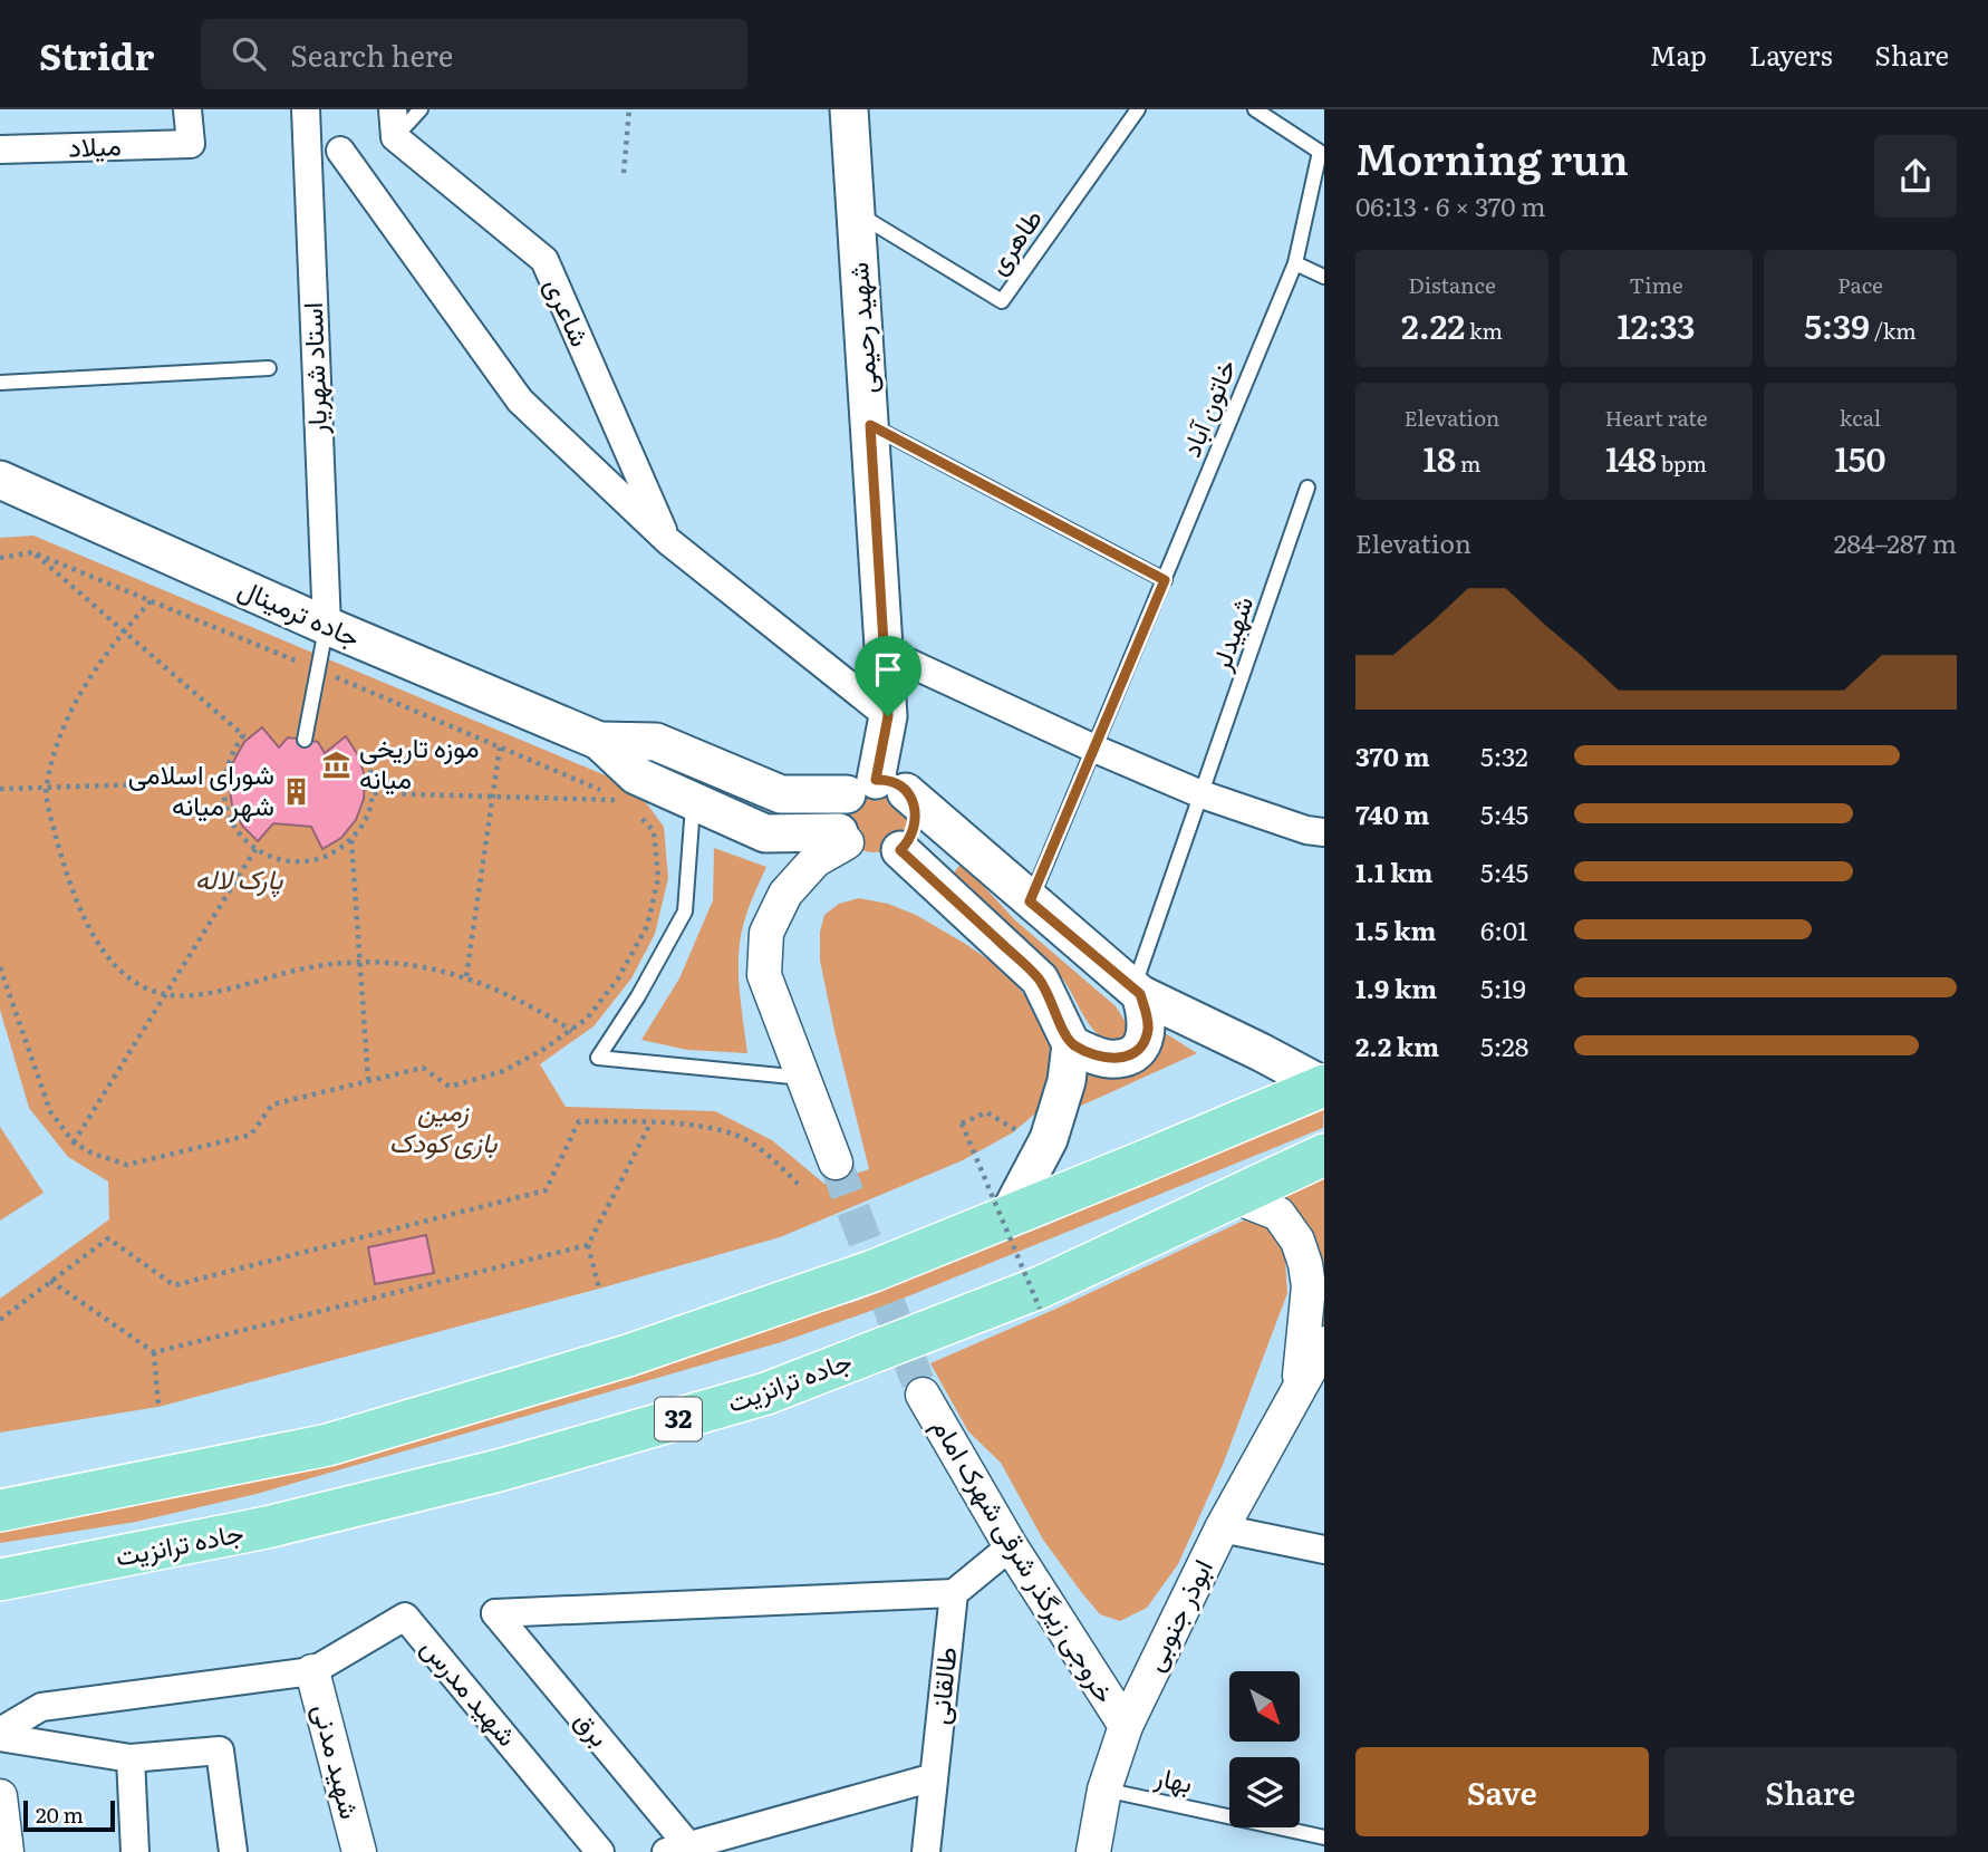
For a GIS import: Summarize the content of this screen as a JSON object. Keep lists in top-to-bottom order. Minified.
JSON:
{"streets":{"main road":["شهید رحیمی","جاده ترمینال","جاده ترانزیت","32"],"street":["ميلاد","شاعری","استاد شهریار","خروجی زیرگذر شرقی شهرک امام","ابوذر جنوبی","طالقانی","شهید مدرس","برق","شهید مدنی"],"lane":["طاهری","خاتون آباد","شهیدلر","بهار"]},"crossings":[["طاهری","شهید رحیمی"],["استاد شهریار","جاده ترمینال"],["خروجی زیرگذر شرقی شهرک امام","ابوذر جنوبی"],["ابوذر جنوبی","بهار"],["طالقانی","برق"],["شهید مدرس","شهید مدنی"]],"parks":["پارک لاله","زمین بازی کودک"],"places":{"museum":["موزه تاریخی میانه"],"building":["شورای اسلامی شهر میانه"]},"scale_bar":"20 m","north":"bottom right","page":{"header":"Stridr","search":"Search here","nav":["Map","Layers","Share"],"heading":["Morning run","06:13 · 6 × 370 m"],"stats":[["Distance","2.22 km"],["Time","12:33"],["Pace","5:39 /km"],["Elevation","18 m"],["Heart rate","148 bpm"],["kcal","150"]],"chart":["Elevation","284–287 m"],"list":[{"name":"370 m","note":"5:32"},{"name":"740 m","note":"5:45"},{"name":"1.1 km","note":"5:45"},{"name":"1.5 km","note":"6:01"},{"name":"1.9 km","note":"5:19"},{"name":"2.2 km","note":"5:28"}],"buttons":["Save","Share"],"scale":"20 m"}}
